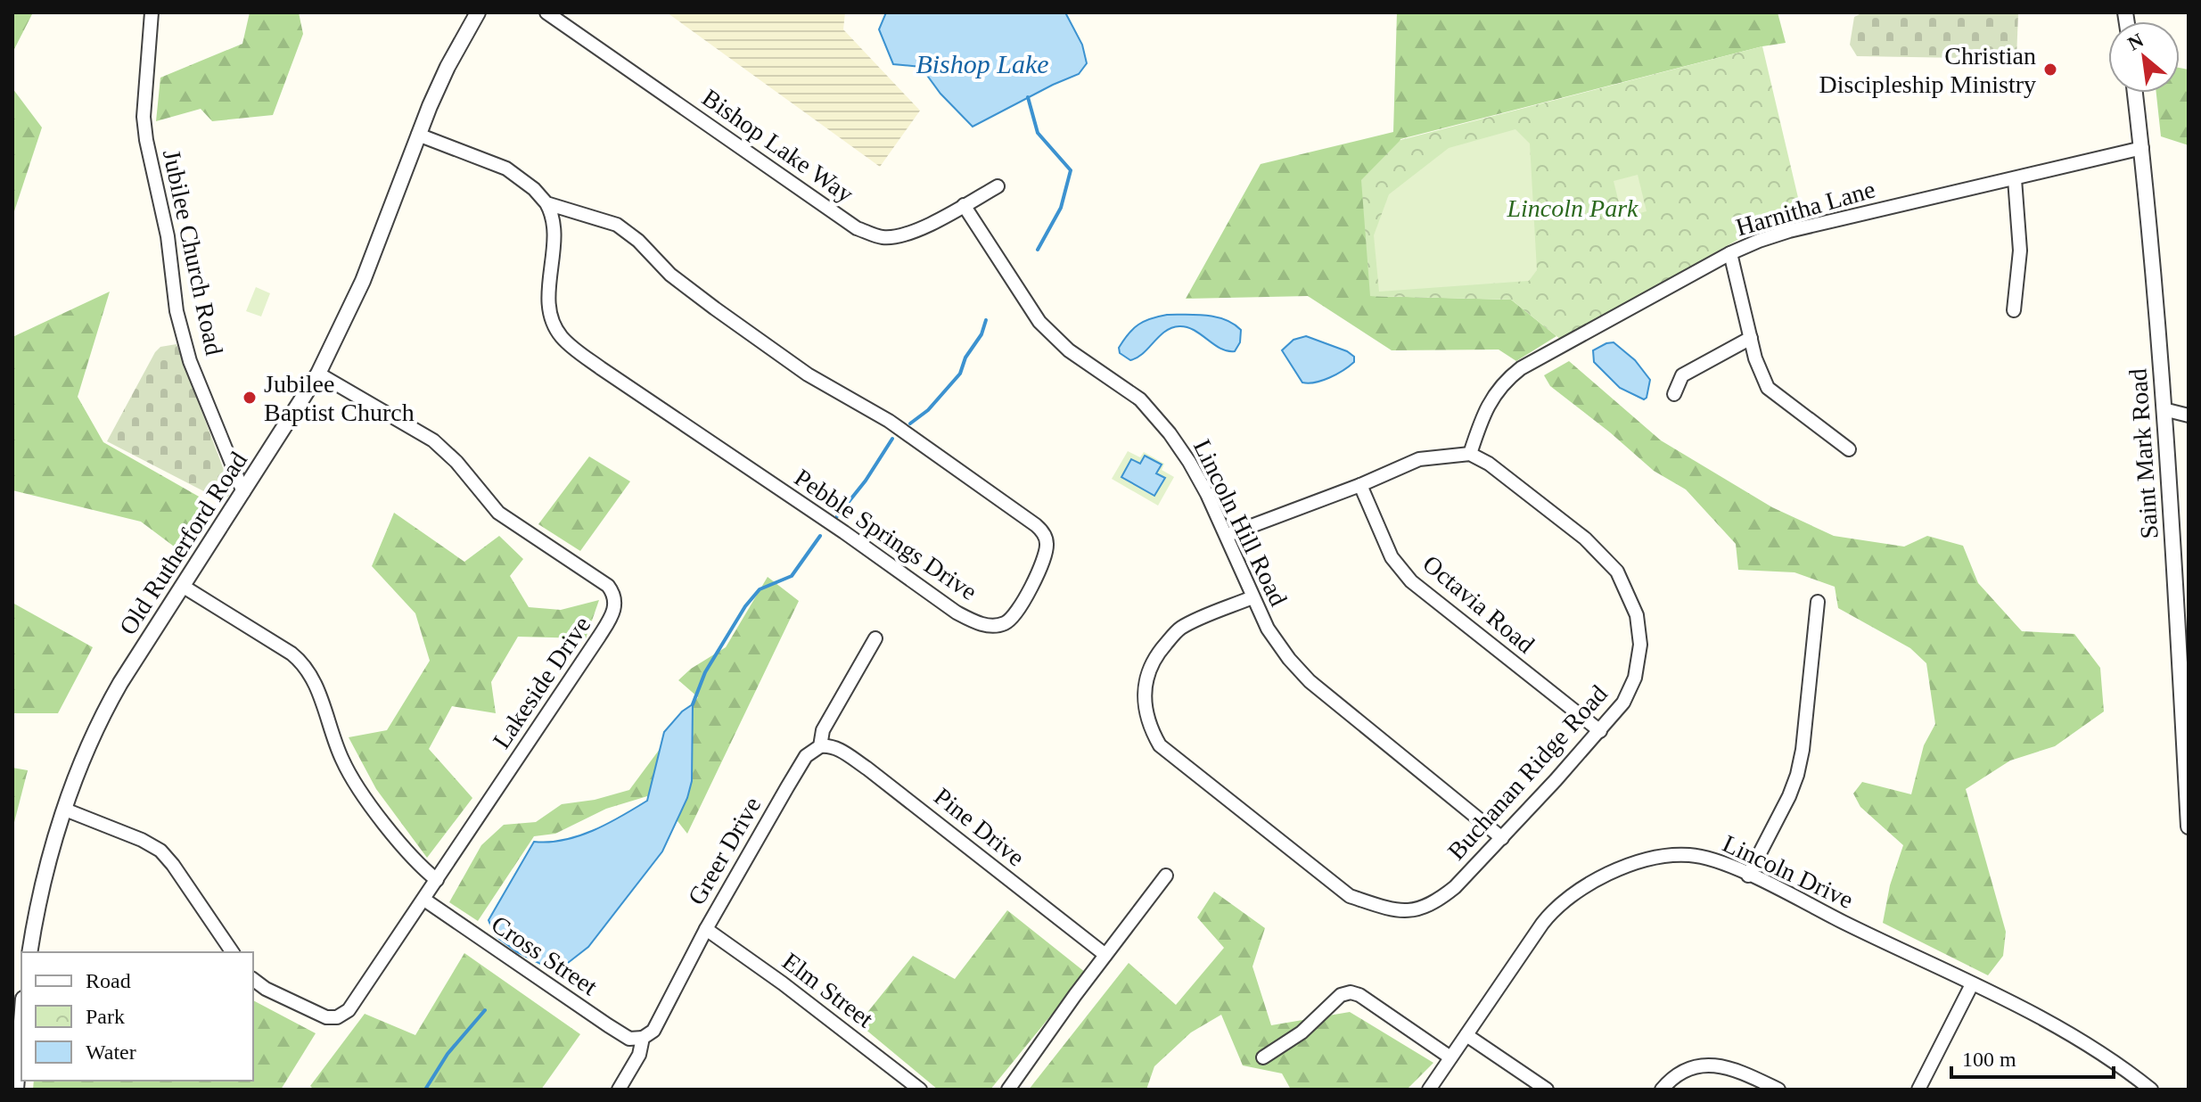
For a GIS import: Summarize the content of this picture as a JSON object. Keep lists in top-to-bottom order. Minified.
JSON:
{"streets":{"street":["Bishop Lake Way","Harnitha Lane","Jubilee Church Road","Saint Mark Road","Lincoln Hill Road","Pebble Springs Drive","Old Rutherford Road","Octavia Road","Lakeside Drive","Buchanan Ridge Road","Pine Drive","Greer Drive","Lincoln Drive","Cross Street","Elm Street"]},"crossings":[["Bishop Lake Way","Lincoln Hill Road"],["Harnitha Lane","Saint Mark Road"],["Harnitha Lane","Buchanan Ridge Road"],["Jubilee Church Road","Old Rutherford Road"],["Lincoln Hill Road","Buchanan Ridge Road"],["Pebble Springs Drive","Old Rutherford Road"],["Old Rutherford Road","Lakeside Drive"],["Octavia Road","Buchanan Ridge Road"],["Lakeside Drive","Cross Street"],["Pine Drive","Greer Drive"],["Greer Drive","Cross Street"],["Greer Drive","Elm Street"]],"water":["Bishop Lake"],"parks":["Lincoln Park"],"places":["Christian Discipleship Ministry","Jubilee Baptist Church"],"legend":["Road","Park","Water"],"scale_bar":"100 m","north":"top left"}
